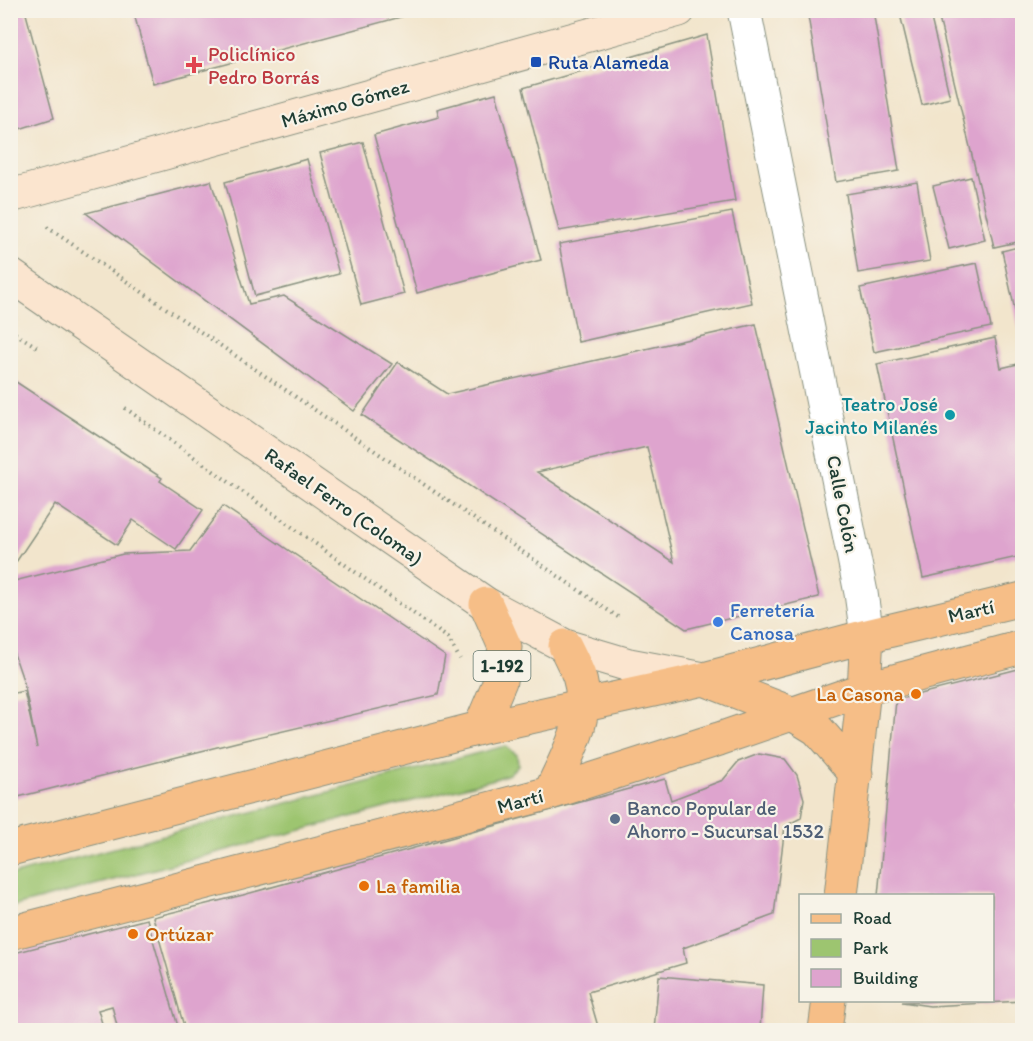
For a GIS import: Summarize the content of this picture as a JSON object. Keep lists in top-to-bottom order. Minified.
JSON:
{"streets":{"main road":["Máximo Gómez","Calle Colón","Rafael Ferro (Coloma)","Martí","1-192"]},"crossings":[["Calle Colón","Martí"],["Calle Colón","1-192"],["Rafael Ferro (Coloma)","Martí"],["Rafael Ferro (Coloma)","1-192"],["Martí","1-192"]],"places":{"transit":["Ruta Alameda"],"health":["Policlínico Pedro Borrás"],"other":["Teatro José Jacinto Milanés","Ferretería Canosa","La Casona","Banco Popular de Ahorro - Sucursal 1532","La familia","Ortúzar"]},"legend":["Road","Park","Building"]}
